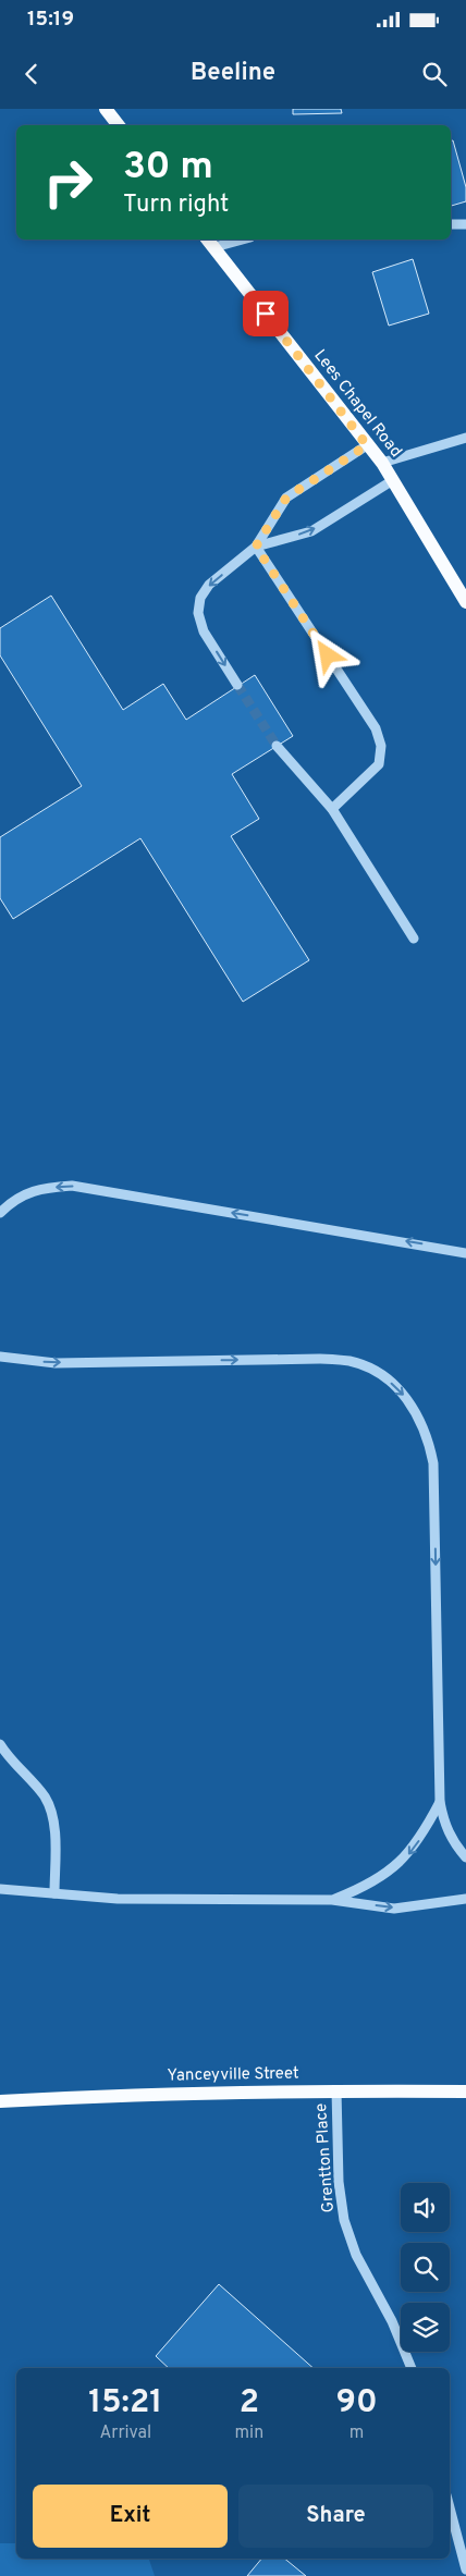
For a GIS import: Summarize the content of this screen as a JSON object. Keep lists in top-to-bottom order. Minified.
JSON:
{"streets":{"main road":["Lees Chapel Road","Yanceyville Street"],"street":["Grentton Place"]},"crossings":[["Yanceyville Street","Grentton Place"]],"page":{"status":"15:19","header":"Beeline","turn":["30 m","Turn right"],"eta":["15:21","Arrival","2","min","90","m"],"buttons":["Exit","Share"]}}
